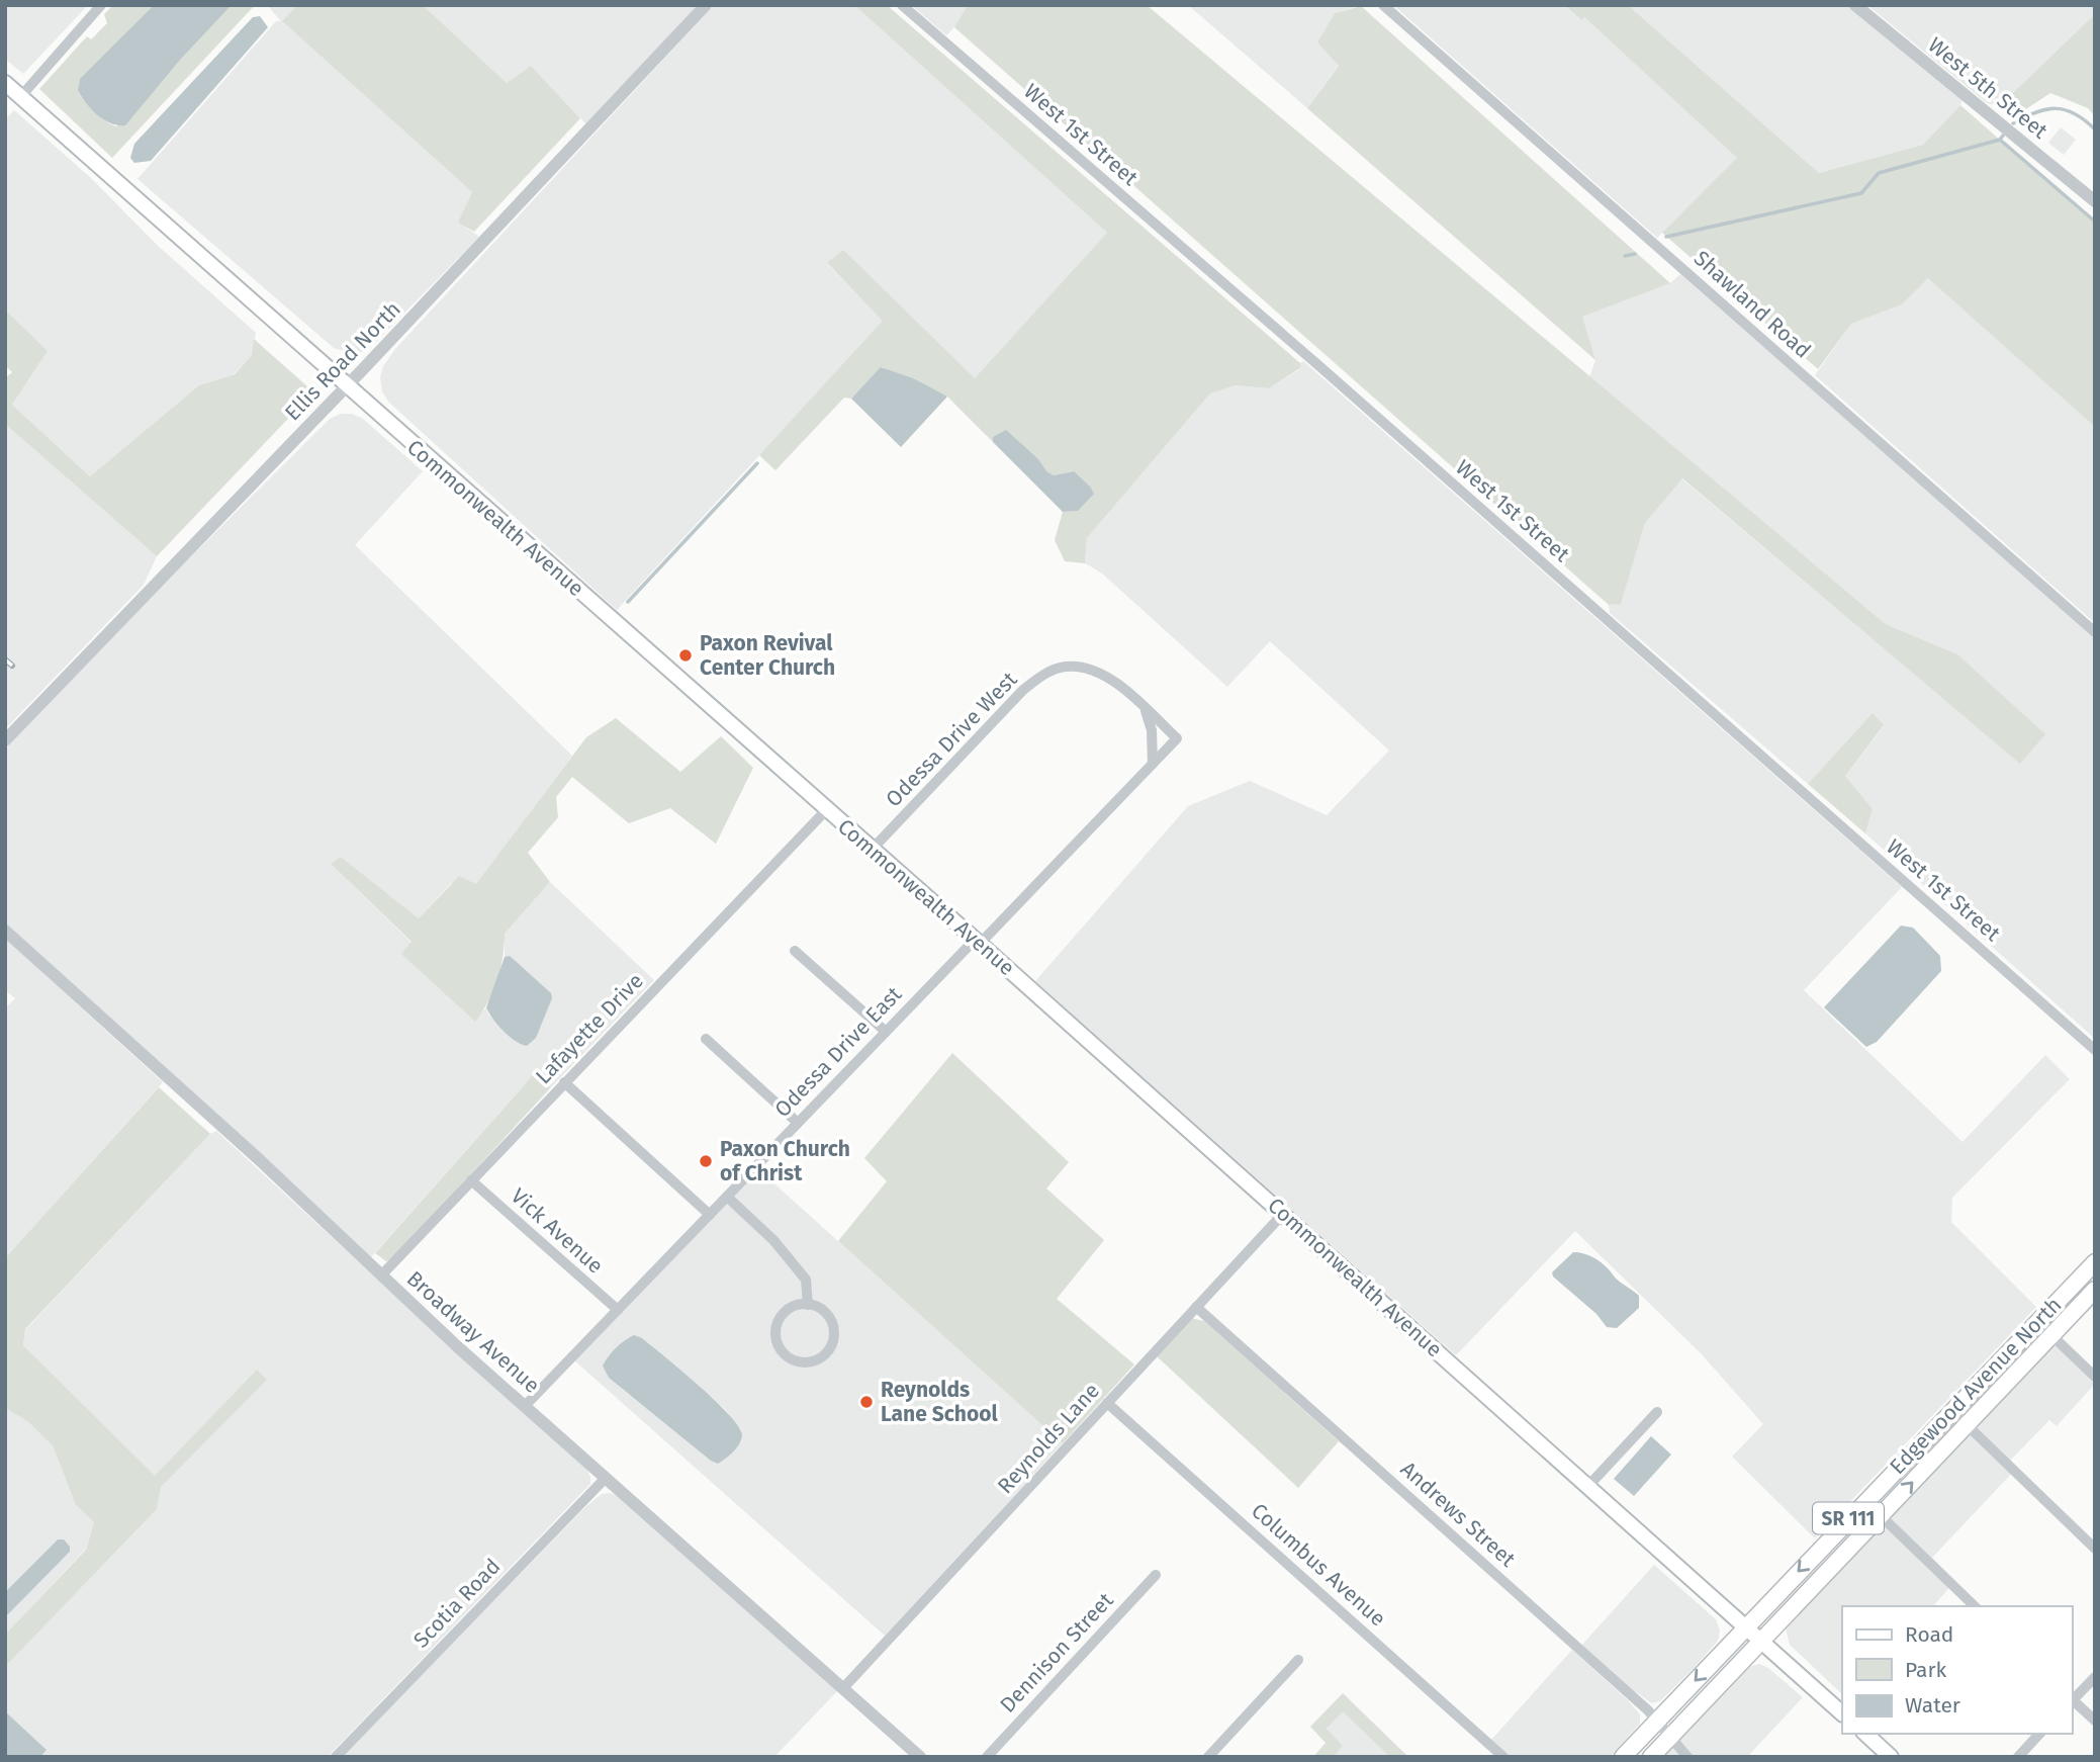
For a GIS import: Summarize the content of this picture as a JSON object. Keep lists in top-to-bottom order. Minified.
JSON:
{"streets":{"main road":["Commonwealth Avenue","Edgewood Avenue North","SR 111"],"street":["West 5th Street","West 1st Street","Shawland Road","Ellis Road North","Odessa Drive West","Lafayette Drive","Odessa Drive East","Vick Avenue","Broadway Avenue","Reynolds Lane","Andrews Street","Columbus Avenue","Scotia Road","Dennison Street"]},"crossings":[["Ellis Road North","Commonwealth Avenue"],["Commonwealth Avenue","Odessa Drive West"],["Commonwealth Avenue","Lafayette Drive"],["Commonwealth Avenue","Odessa Drive East"],["Commonwealth Avenue","Edgewood Avenue North"],["Commonwealth Avenue","Reynolds Lane"],["Odessa Drive West","Odessa Drive East"],["Lafayette Drive","Vick Avenue"],["Lafayette Drive","Broadway Avenue"],["Odessa Drive East","Vick Avenue"],["Odessa Drive East","Broadway Avenue"],["Broadway Avenue","Reynolds Lane"],["Broadway Avenue","Scotia Road"],["Edgewood Avenue North","Andrews Street"],["Reynolds Lane","Andrews Street"],["Reynolds Lane","Columbus Avenue"]],"places":["Paxon Revival Center Church","Paxon Church of Christ","Reynolds Lane School"],"legend":["Road","Park","Water"]}
